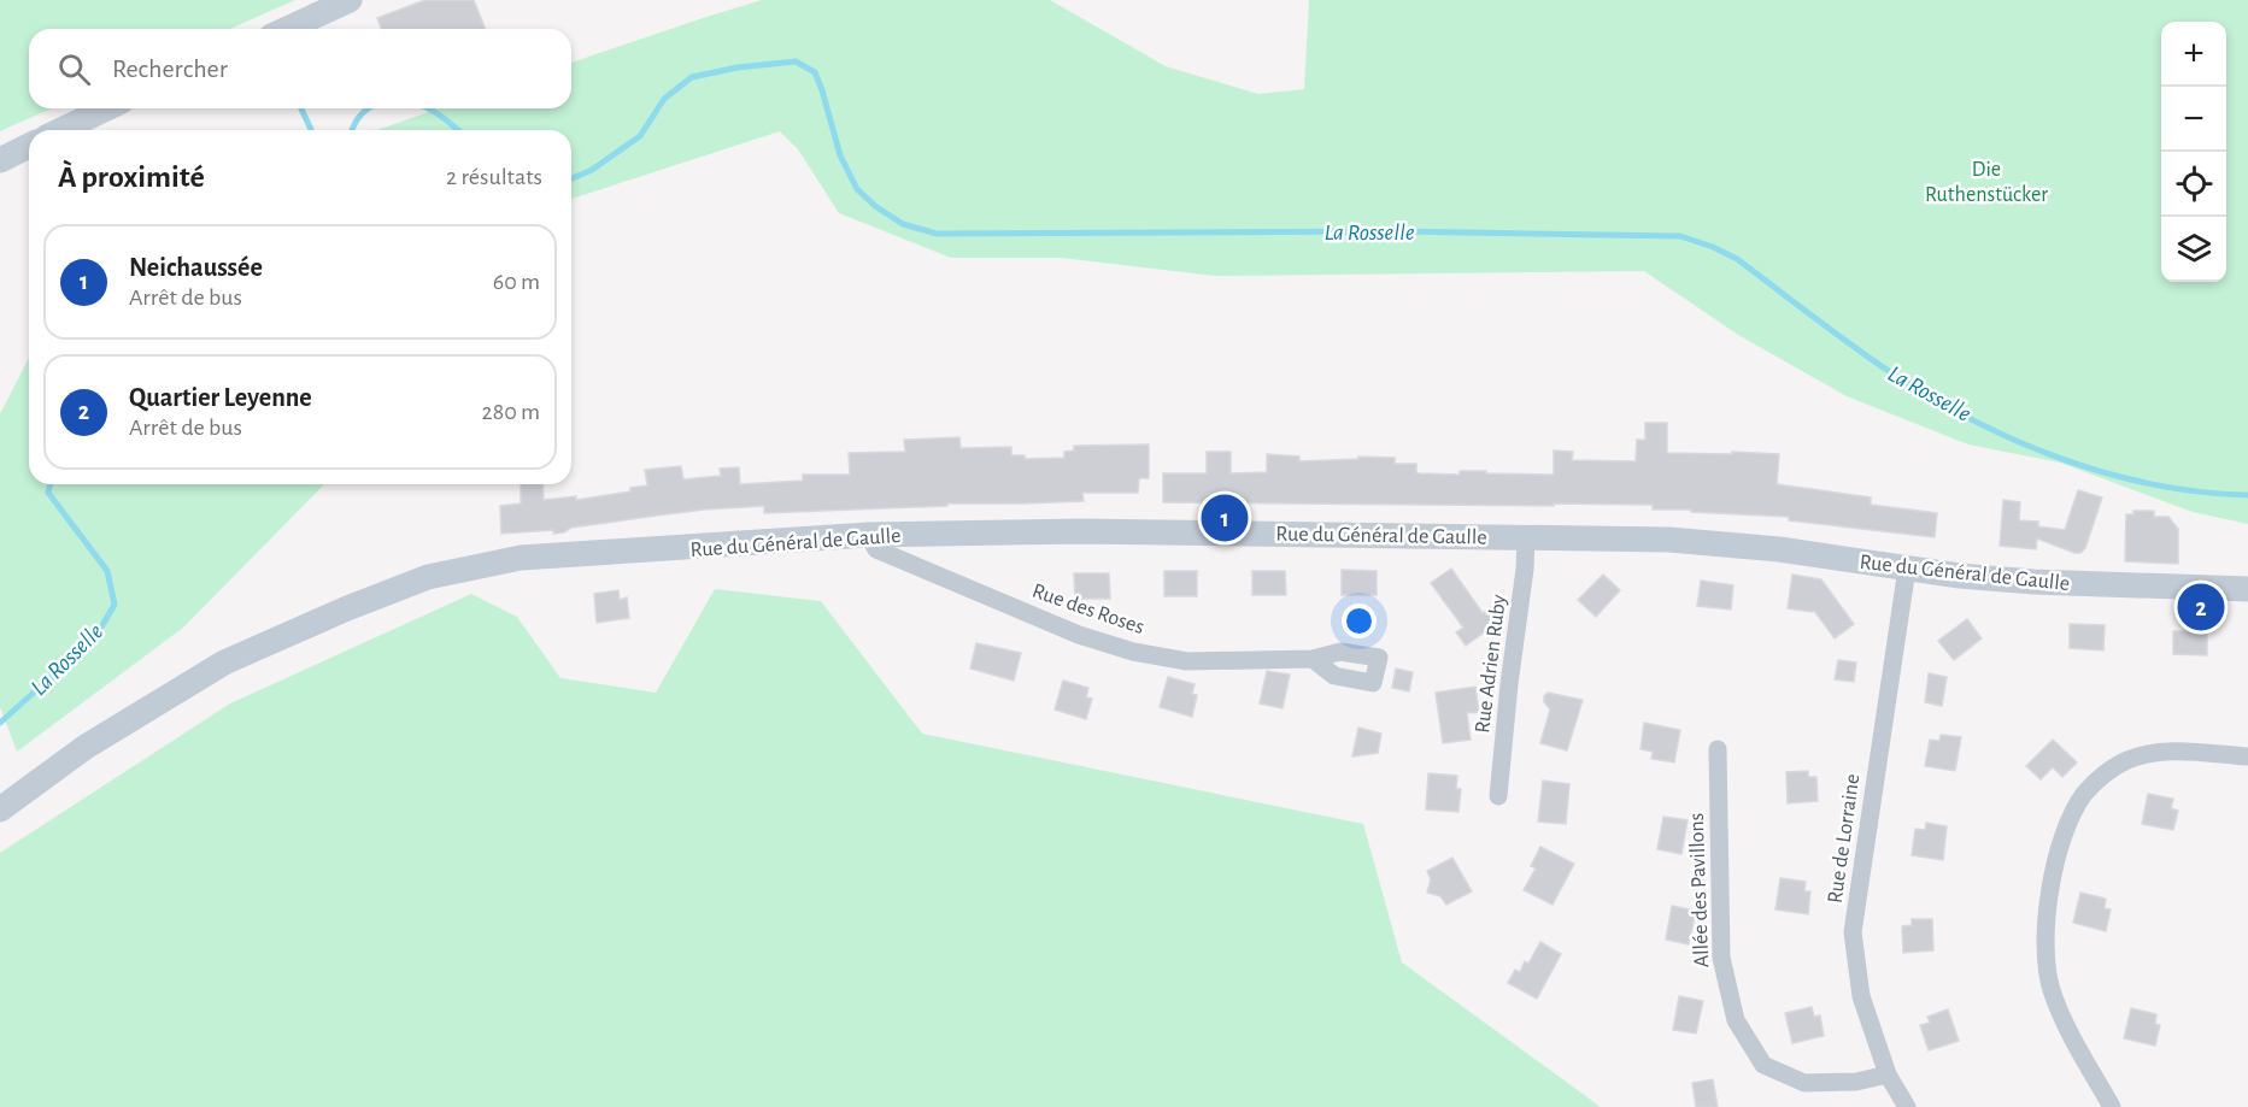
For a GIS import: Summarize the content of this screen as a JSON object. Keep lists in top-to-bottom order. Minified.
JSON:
{"streets":{"main road":["Rue du Général de Gaulle"],"street":["Rue des Roses","Rue Adrien Ruby","Rue de Lorraine","Allée des Pavillons"]},"crossings":[["Rue du Général de Gaulle","Rue des Roses"],["Rue du Général de Gaulle","Rue Adrien Ruby"],["Rue du Général de Gaulle","Rue de Lorraine"],["Rue de Lorraine","Allée des Pavillons"]],"water":["La Rosselle"],"parks":["Die Ruthenstücker"],"page":{"map_buttons":["+","−"],"search":"Rechercher","heading":["À proximité","2 résultats"],"list":[{"mark":"1","name":"Neichaussée","note":"Arrêt de bus","value":"60 m"},{"mark":"2","name":"Quartier Leyenne","note":"Arrêt de bus","value":"280 m"}],"pins":["1","2"]}}
